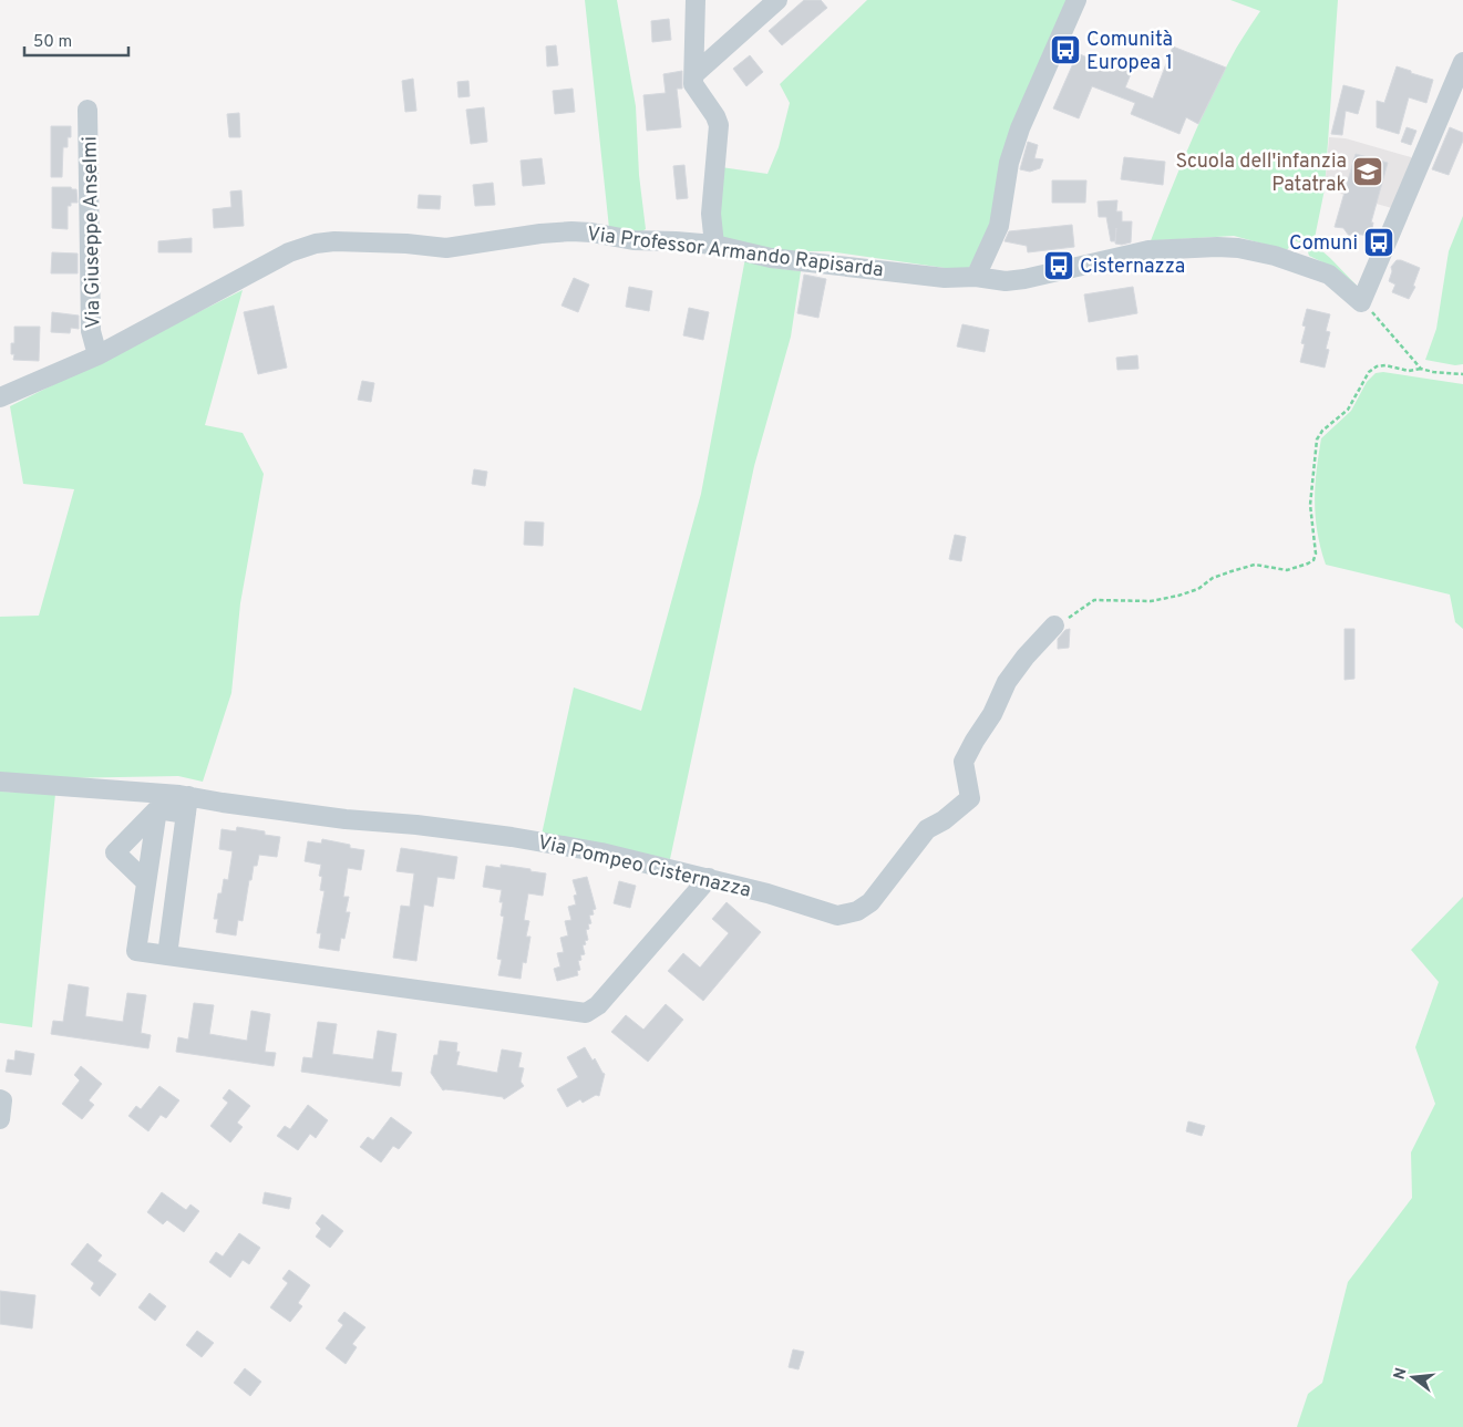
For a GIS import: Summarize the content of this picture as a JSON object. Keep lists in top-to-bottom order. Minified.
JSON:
{"streets":{"street":["Via Giuseppe Anselmi","Via Professor Armando Rapisarda","Via Pompeo Cisternazza"]},"crossings":[["Via Giuseppe Anselmi","Via Professor Armando Rapisarda"]],"places":{"bus stop":["Comunità Europea 1","Comuni","Cisternazza"],"school or university":["Scuola dell'infanzia Patatrak"]},"scale_bar":"50 m","north":"left"}
